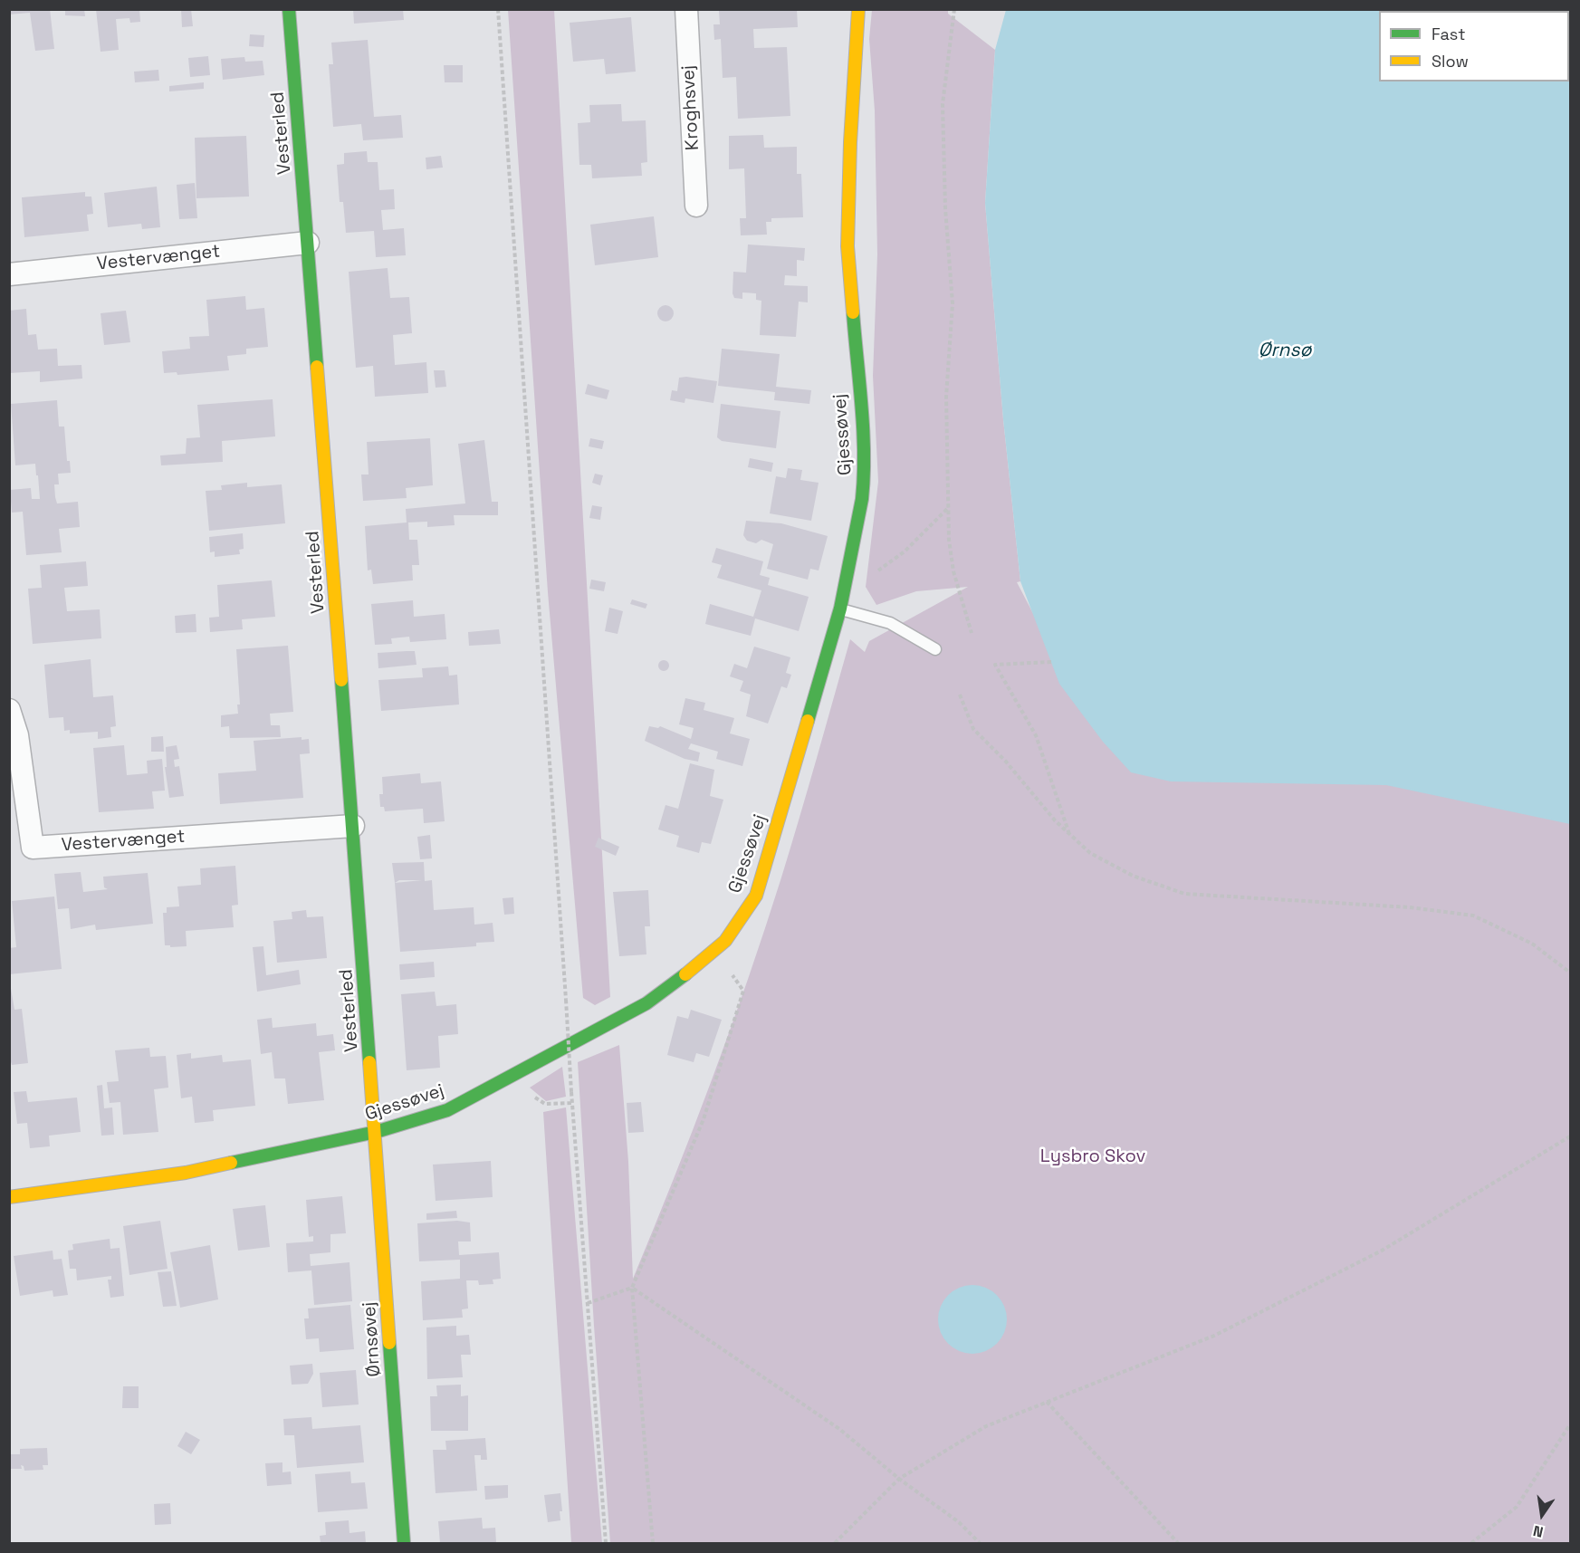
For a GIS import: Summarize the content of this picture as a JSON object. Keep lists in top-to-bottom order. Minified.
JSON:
{"streets":{"street":["Kroghsvej","Vesterled","Vestervænget","Gjessøvej","Ørnsøvej"]},"crossings":[["Vesterled","Vestervænget"],["Vesterled","Gjessøvej"],["Vesterled","Ørnsøvej"],["Gjessøvej","Ørnsøvej"]],"water":["Ørnsø"],"parks":["Lysbro Skov"],"legend":["Fast","Slow"],"north":"bottom"}
